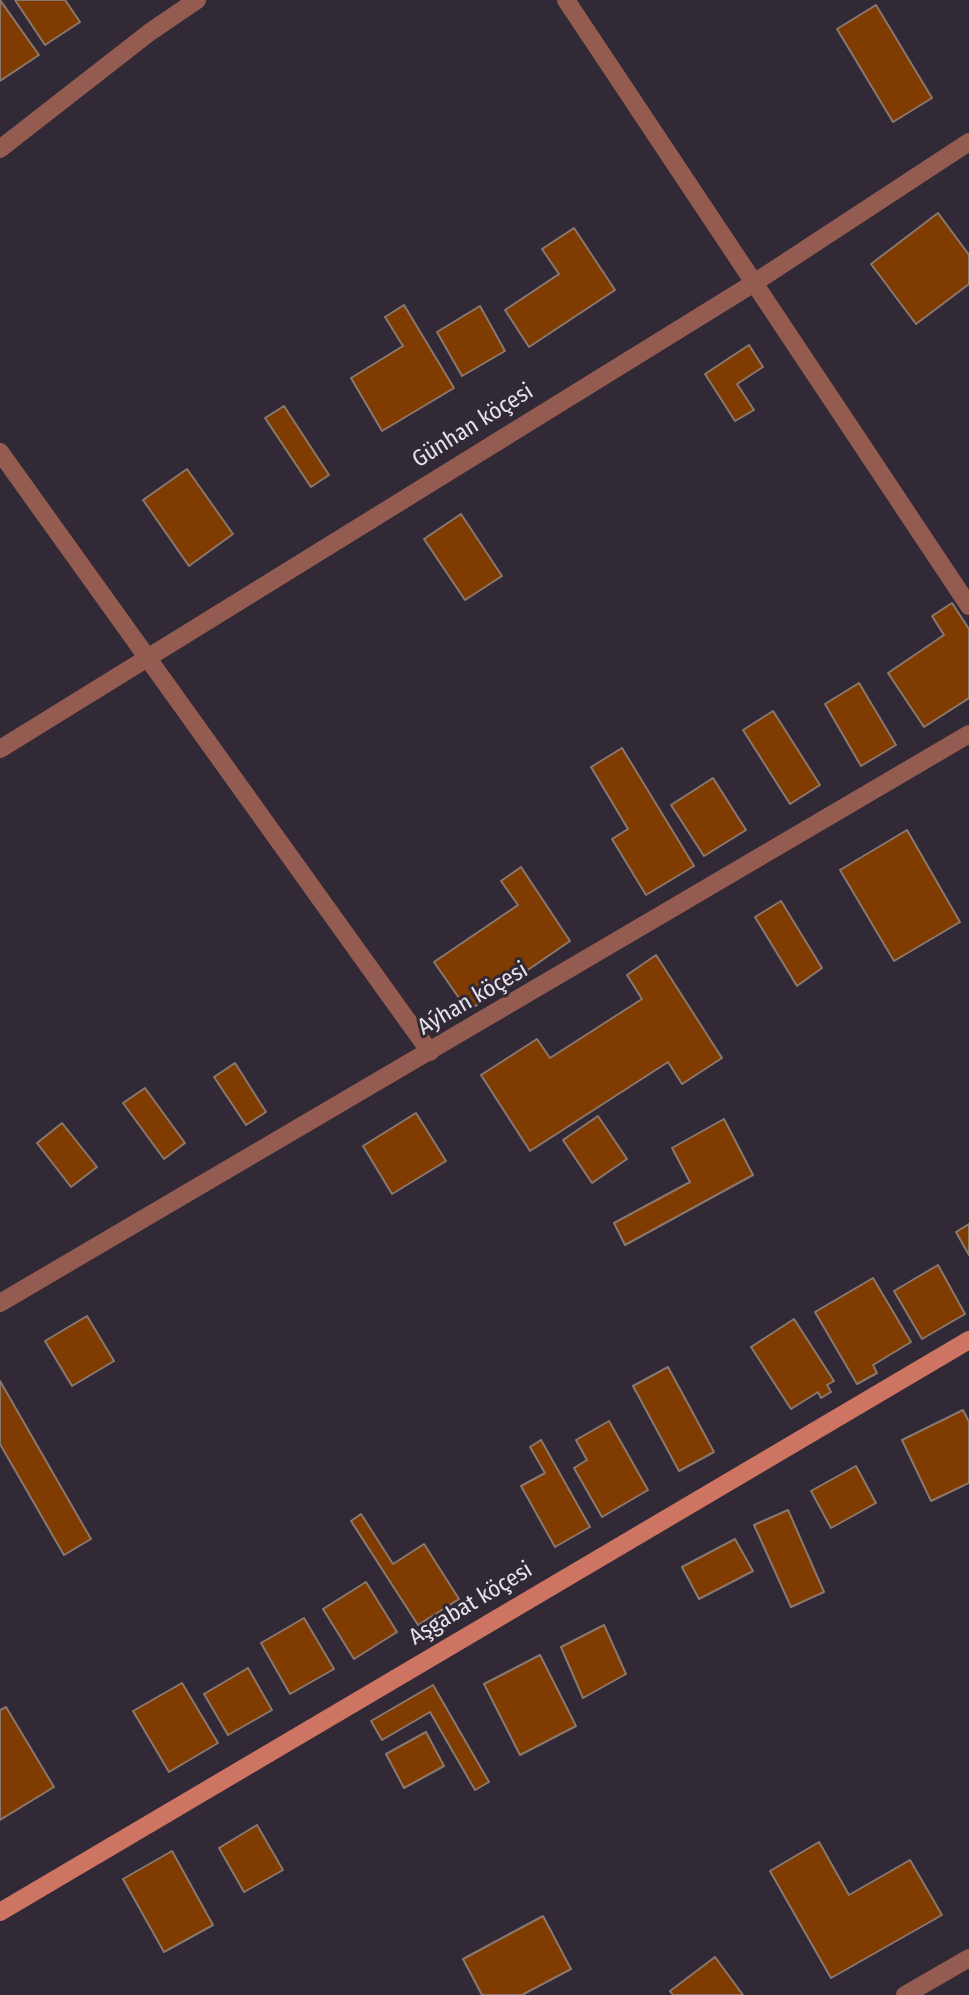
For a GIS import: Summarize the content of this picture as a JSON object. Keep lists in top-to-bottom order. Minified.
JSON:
{"streets":{"street":["Günhan köçesi","Aýhan köçesi","Aşgabat köçesi"]}}
